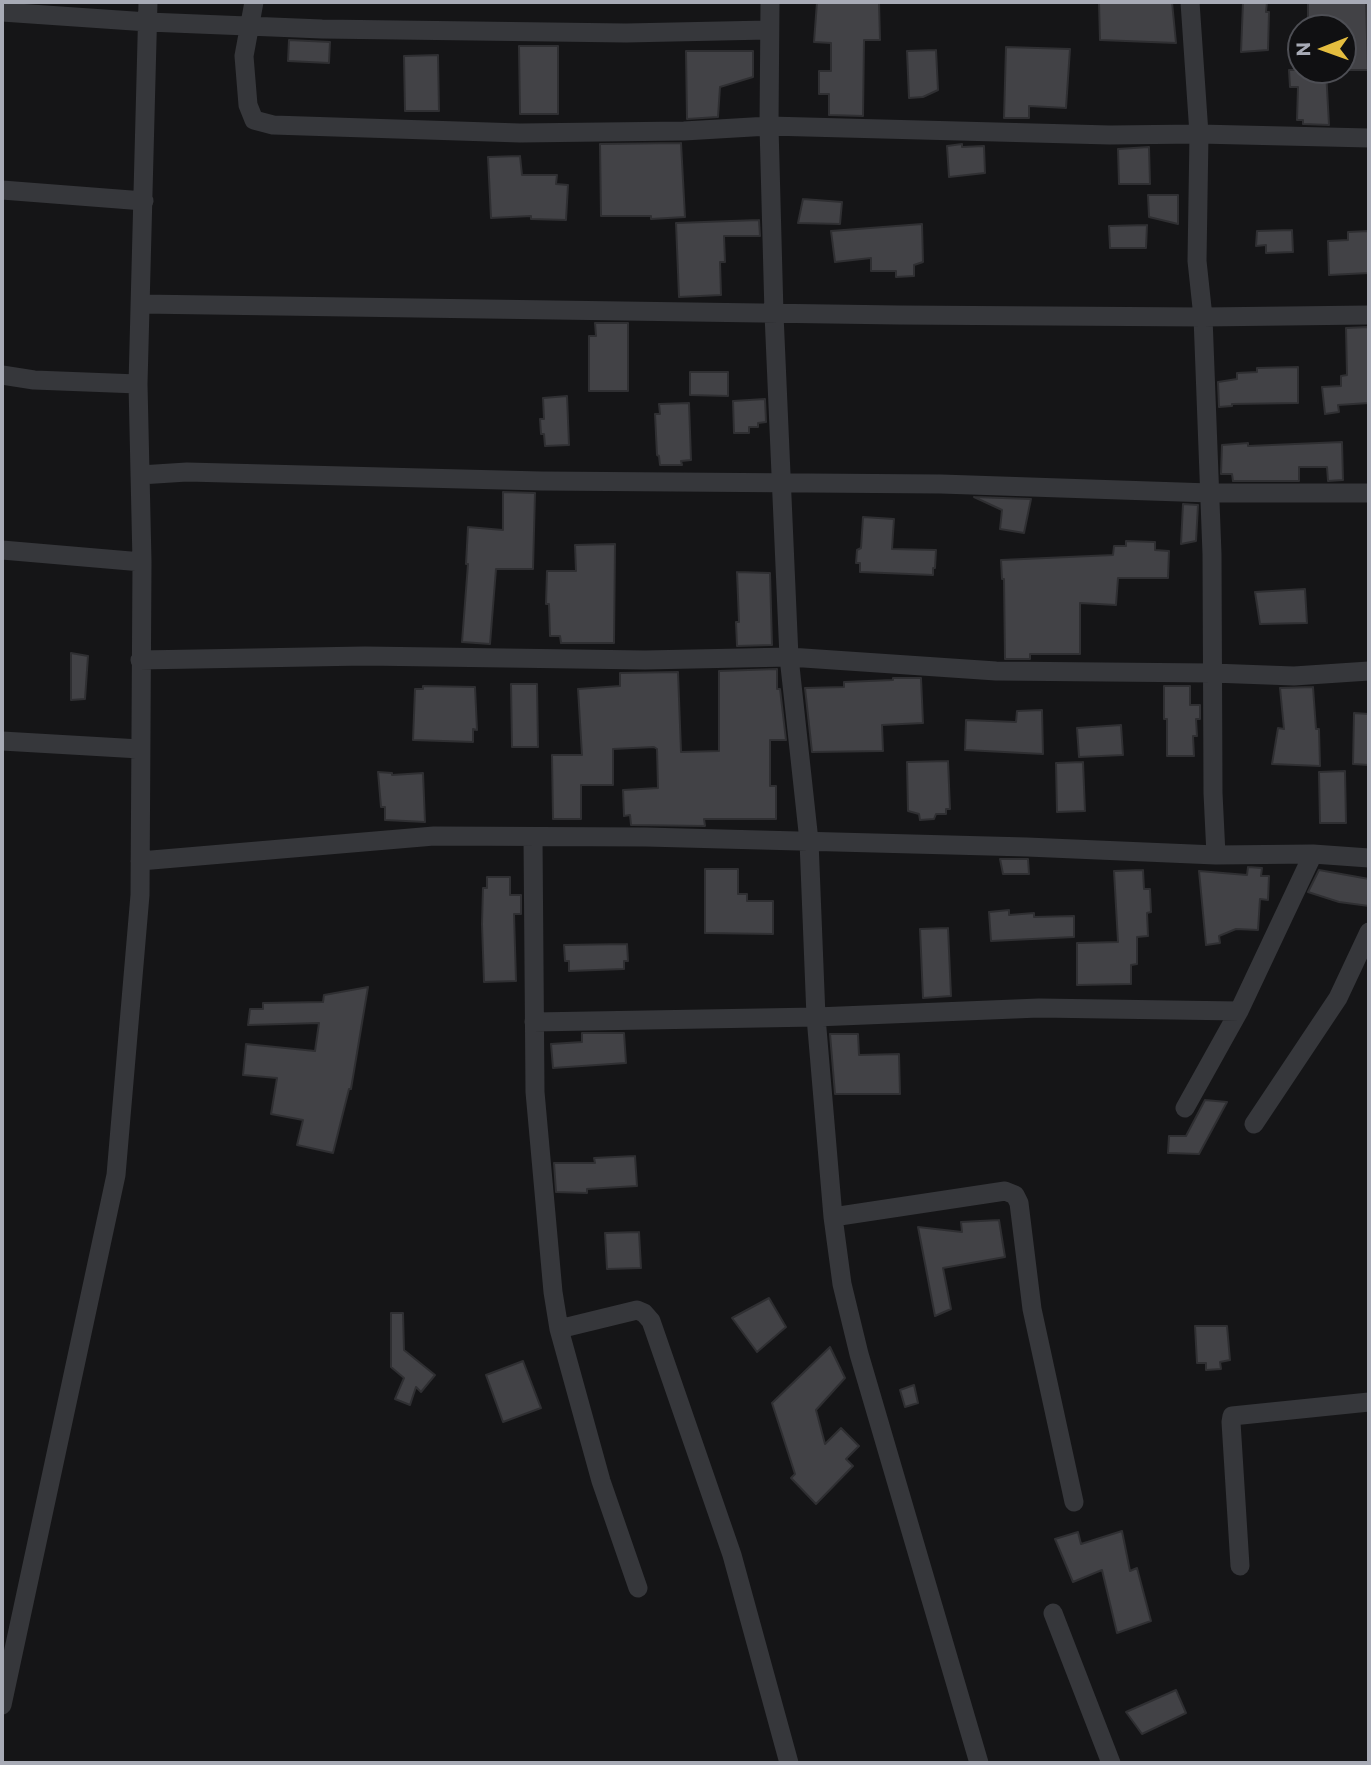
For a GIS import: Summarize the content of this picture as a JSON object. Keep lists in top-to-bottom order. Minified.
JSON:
{"north":"left"}
